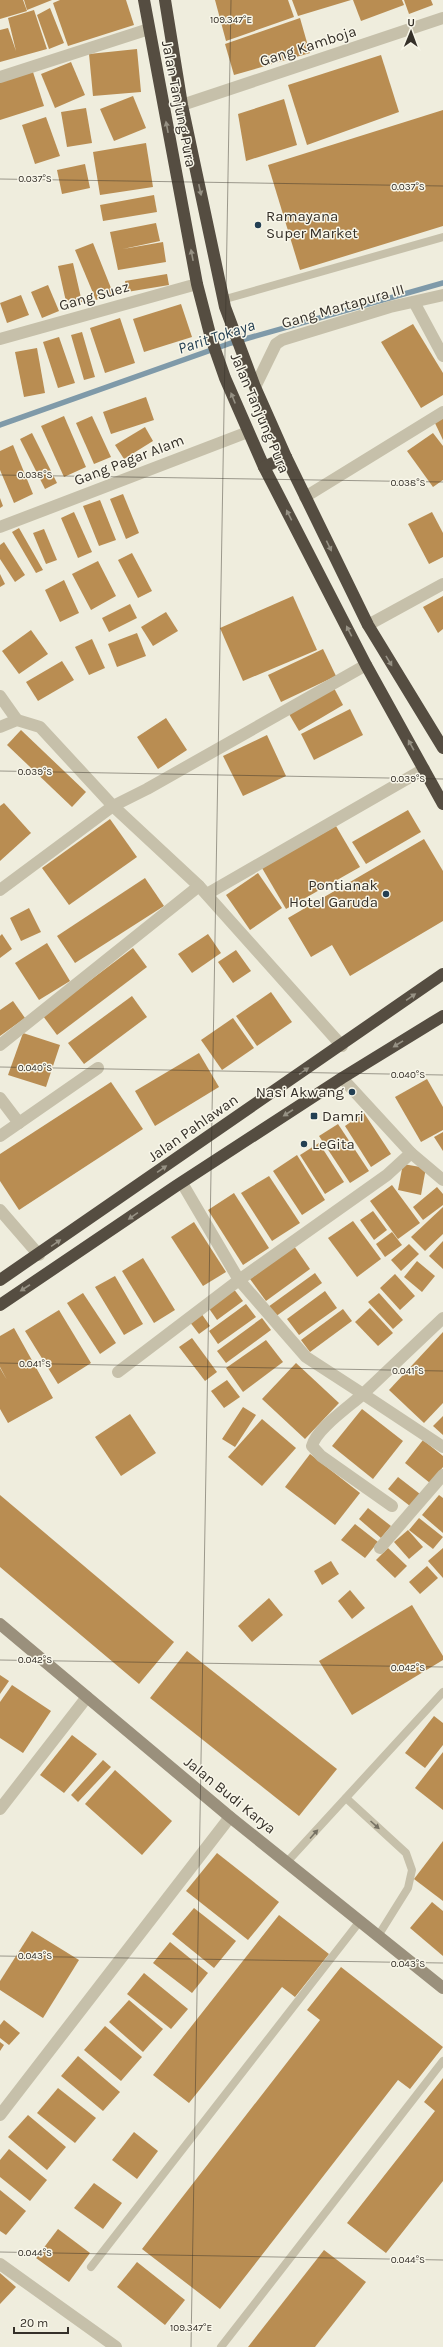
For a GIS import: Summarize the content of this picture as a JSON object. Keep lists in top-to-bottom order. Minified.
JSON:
{"streets":{"highway":["Jalan Tanjung Pura","Jalan Pahlawan"],"street":["Gang Kamboja","Gang Suez","Gang Martapura III","Gang Pagar Alam","Jalan Budi Karya"]},"crossings":[["Gang Kamboja","Jalan Tanjung Pura"],["Jalan Tanjung Pura","Gang Suez"],["Jalan Tanjung Pura","Gang Martapura III"],["Jalan Tanjung Pura","Gang Pagar Alam"]],"water":["Parit Tokaya"],"places":{"other":["Ramayana Super Market","Pontianak Hotel Garuda","Nasi Akwang","LeGita"],"transit":["Damri"]},"scale_bar":"20 m","north":"top","coordinates":["109.347°E","0.037°S","0.038°S","0.039°S","0.040°S","0.041°S","0.042°S","0.043°S","0.044°S"]}
